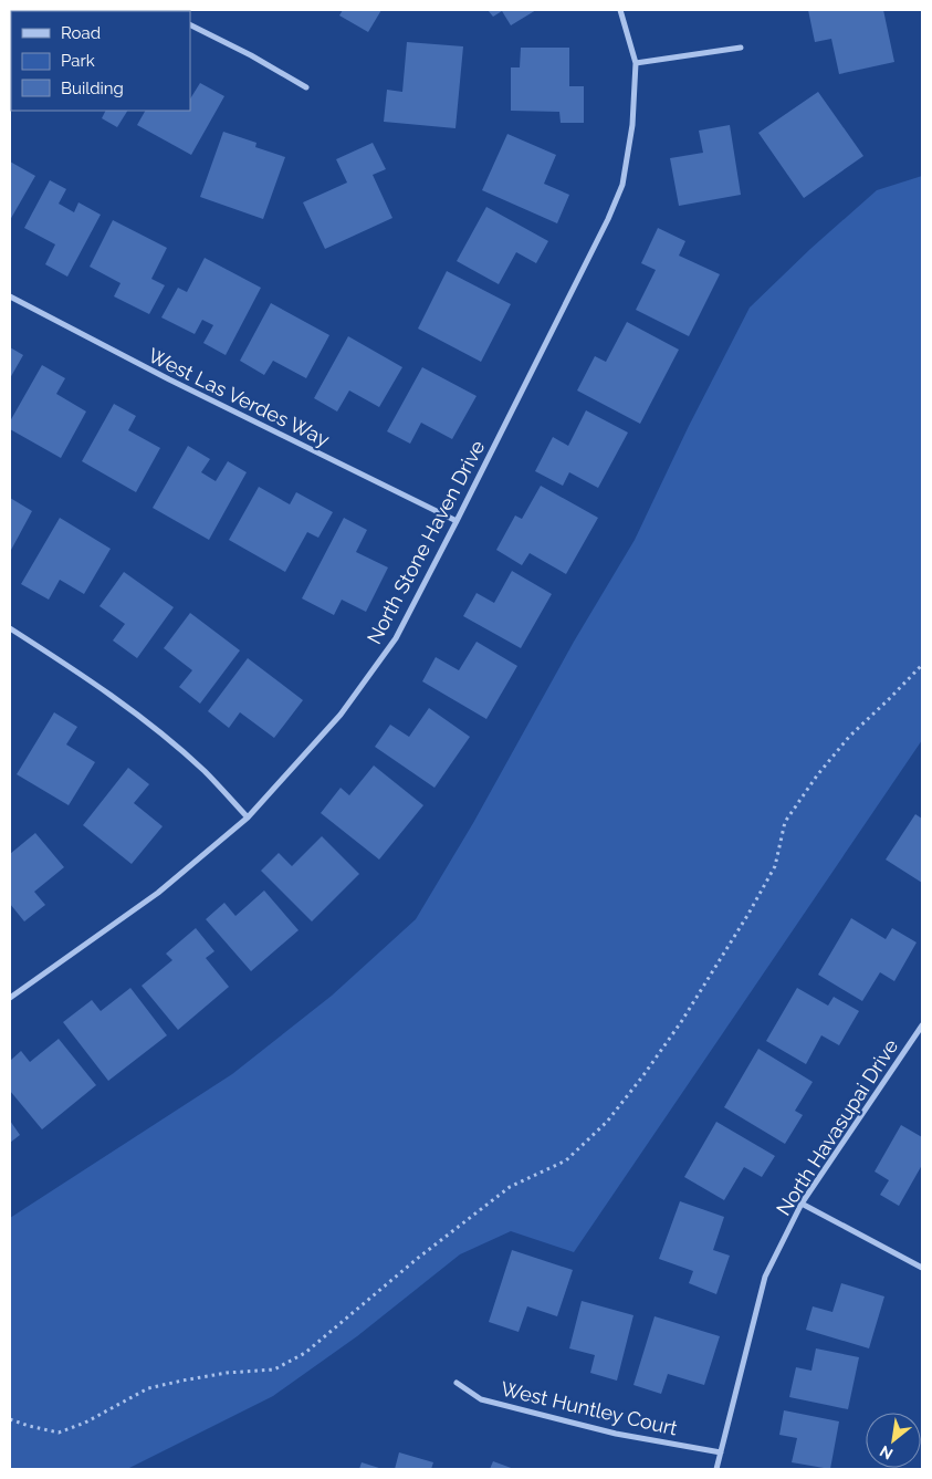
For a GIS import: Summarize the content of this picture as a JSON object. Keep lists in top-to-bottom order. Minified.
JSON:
{"streets":{"street":["West Las Verdes Way","North Stone Haven Drive","North Havasupai Drive","West Huntley Court"]},"crossings":[["West Las Verdes Way","North Stone Haven Drive"],["North Havasupai Drive","West Huntley Court"]],"legend":["Road","Park","Building"],"north":"bottom left"}
